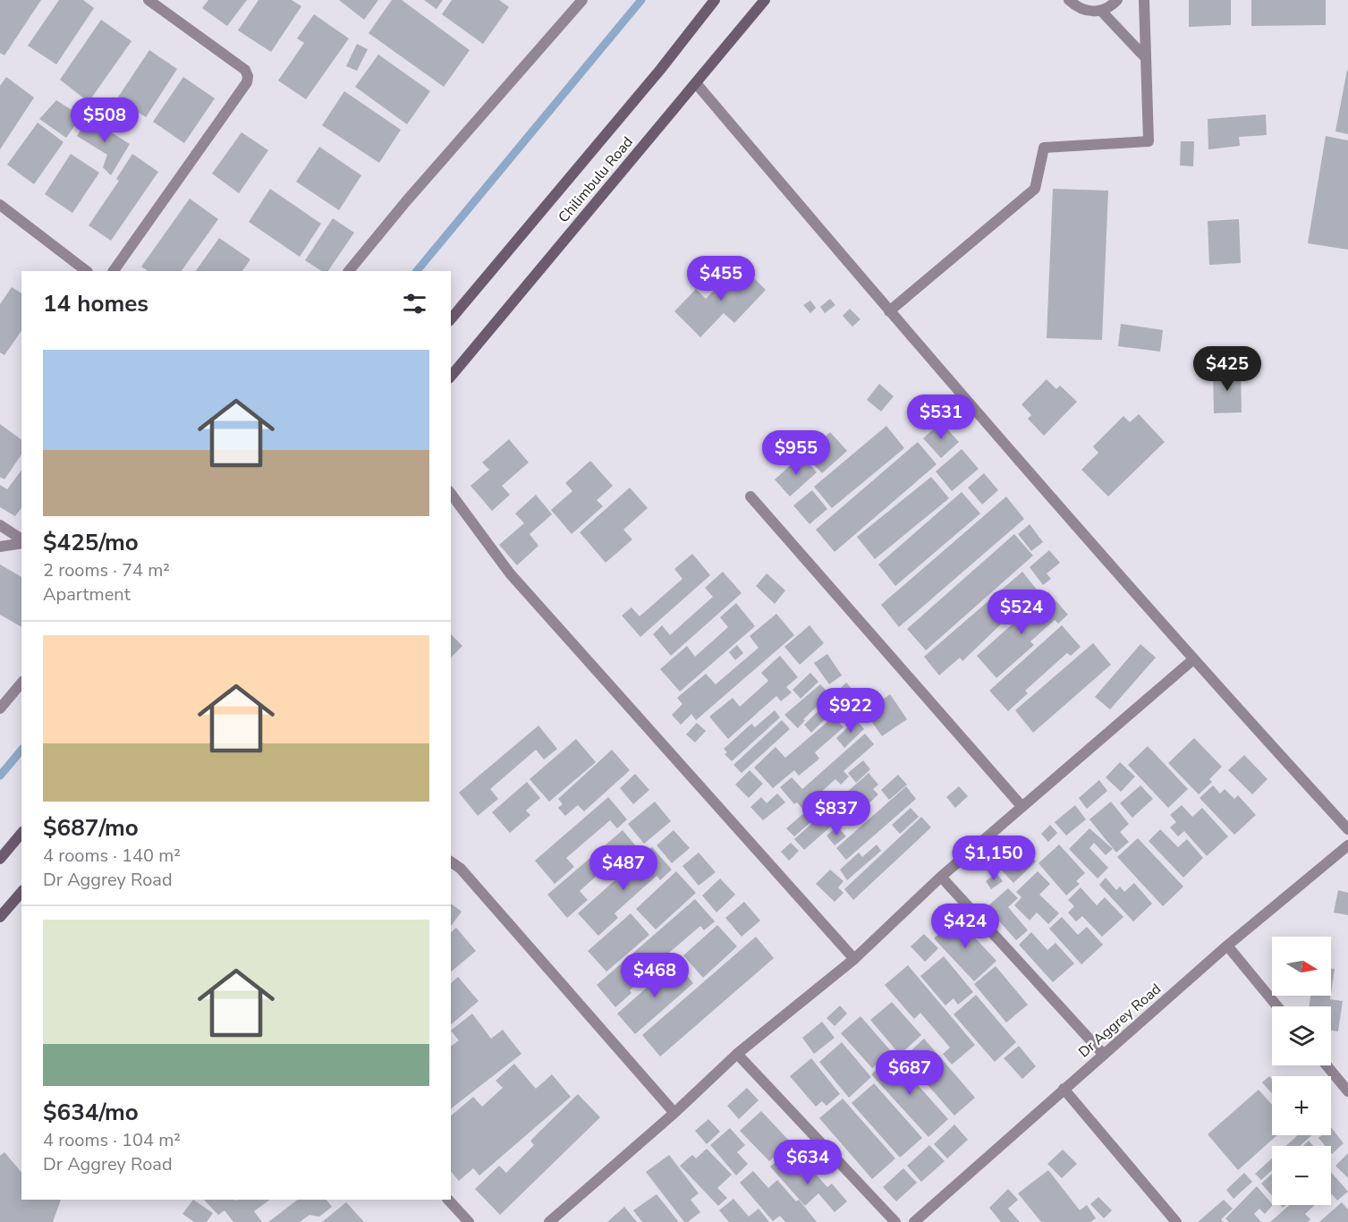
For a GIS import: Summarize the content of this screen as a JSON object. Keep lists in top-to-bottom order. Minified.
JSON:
{"streets":{"main road":["Chilimbulu Road"],"street":["Dr Aggrey Road"]},"north":"right","page":{"price":["$508","$455","$425","$531","$955","$524","$922","$837","$1,150","$487","$424","$468","$687","$634"],"heading":"14 homes","list":[{"name":"$425/mo","note":"2 rooms · 74 m² · Apartment"},{"name":"$687/mo","note":"4 rooms · 140 m² · Dr Aggrey Road"},{"name":"$634/mo","note":"4 rooms · 104 m² · Dr Aggrey Road"}],"map_buttons":["+","−"]}}
